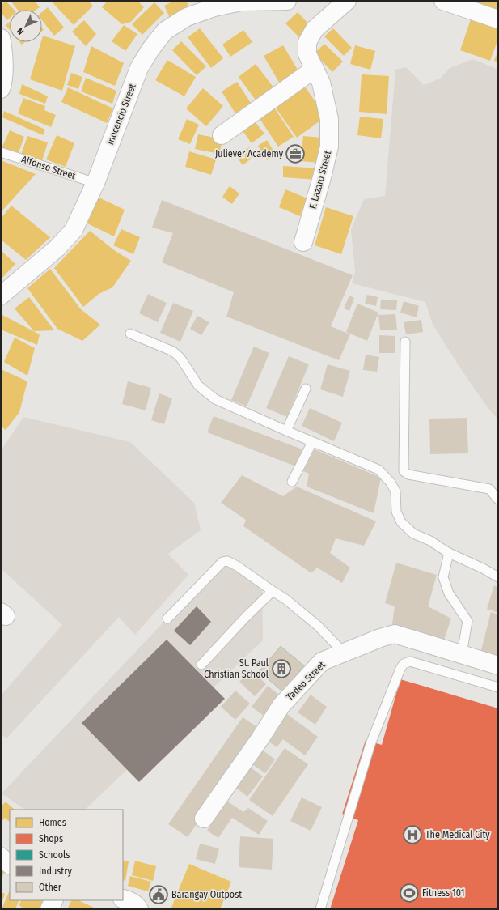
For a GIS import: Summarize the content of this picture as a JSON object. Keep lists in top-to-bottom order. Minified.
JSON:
{"streets":{"street":["Inocencio Street","F. Lazaro Street","Tadeo Street"],"lane":["Alfonso Street"]},"crossings":[["Inocencio Street","Alfonso Street"]],"places":{"office":["Juliever Academy"],"building":["St. Paul Christian School"],"hospital":["The Medical City"],"sports":["Fitness 101"],"public building":["Barangay Outpost"]},"legend":["Homes","Shops","Schools","Industry","Other"],"north":"bottom left"}
